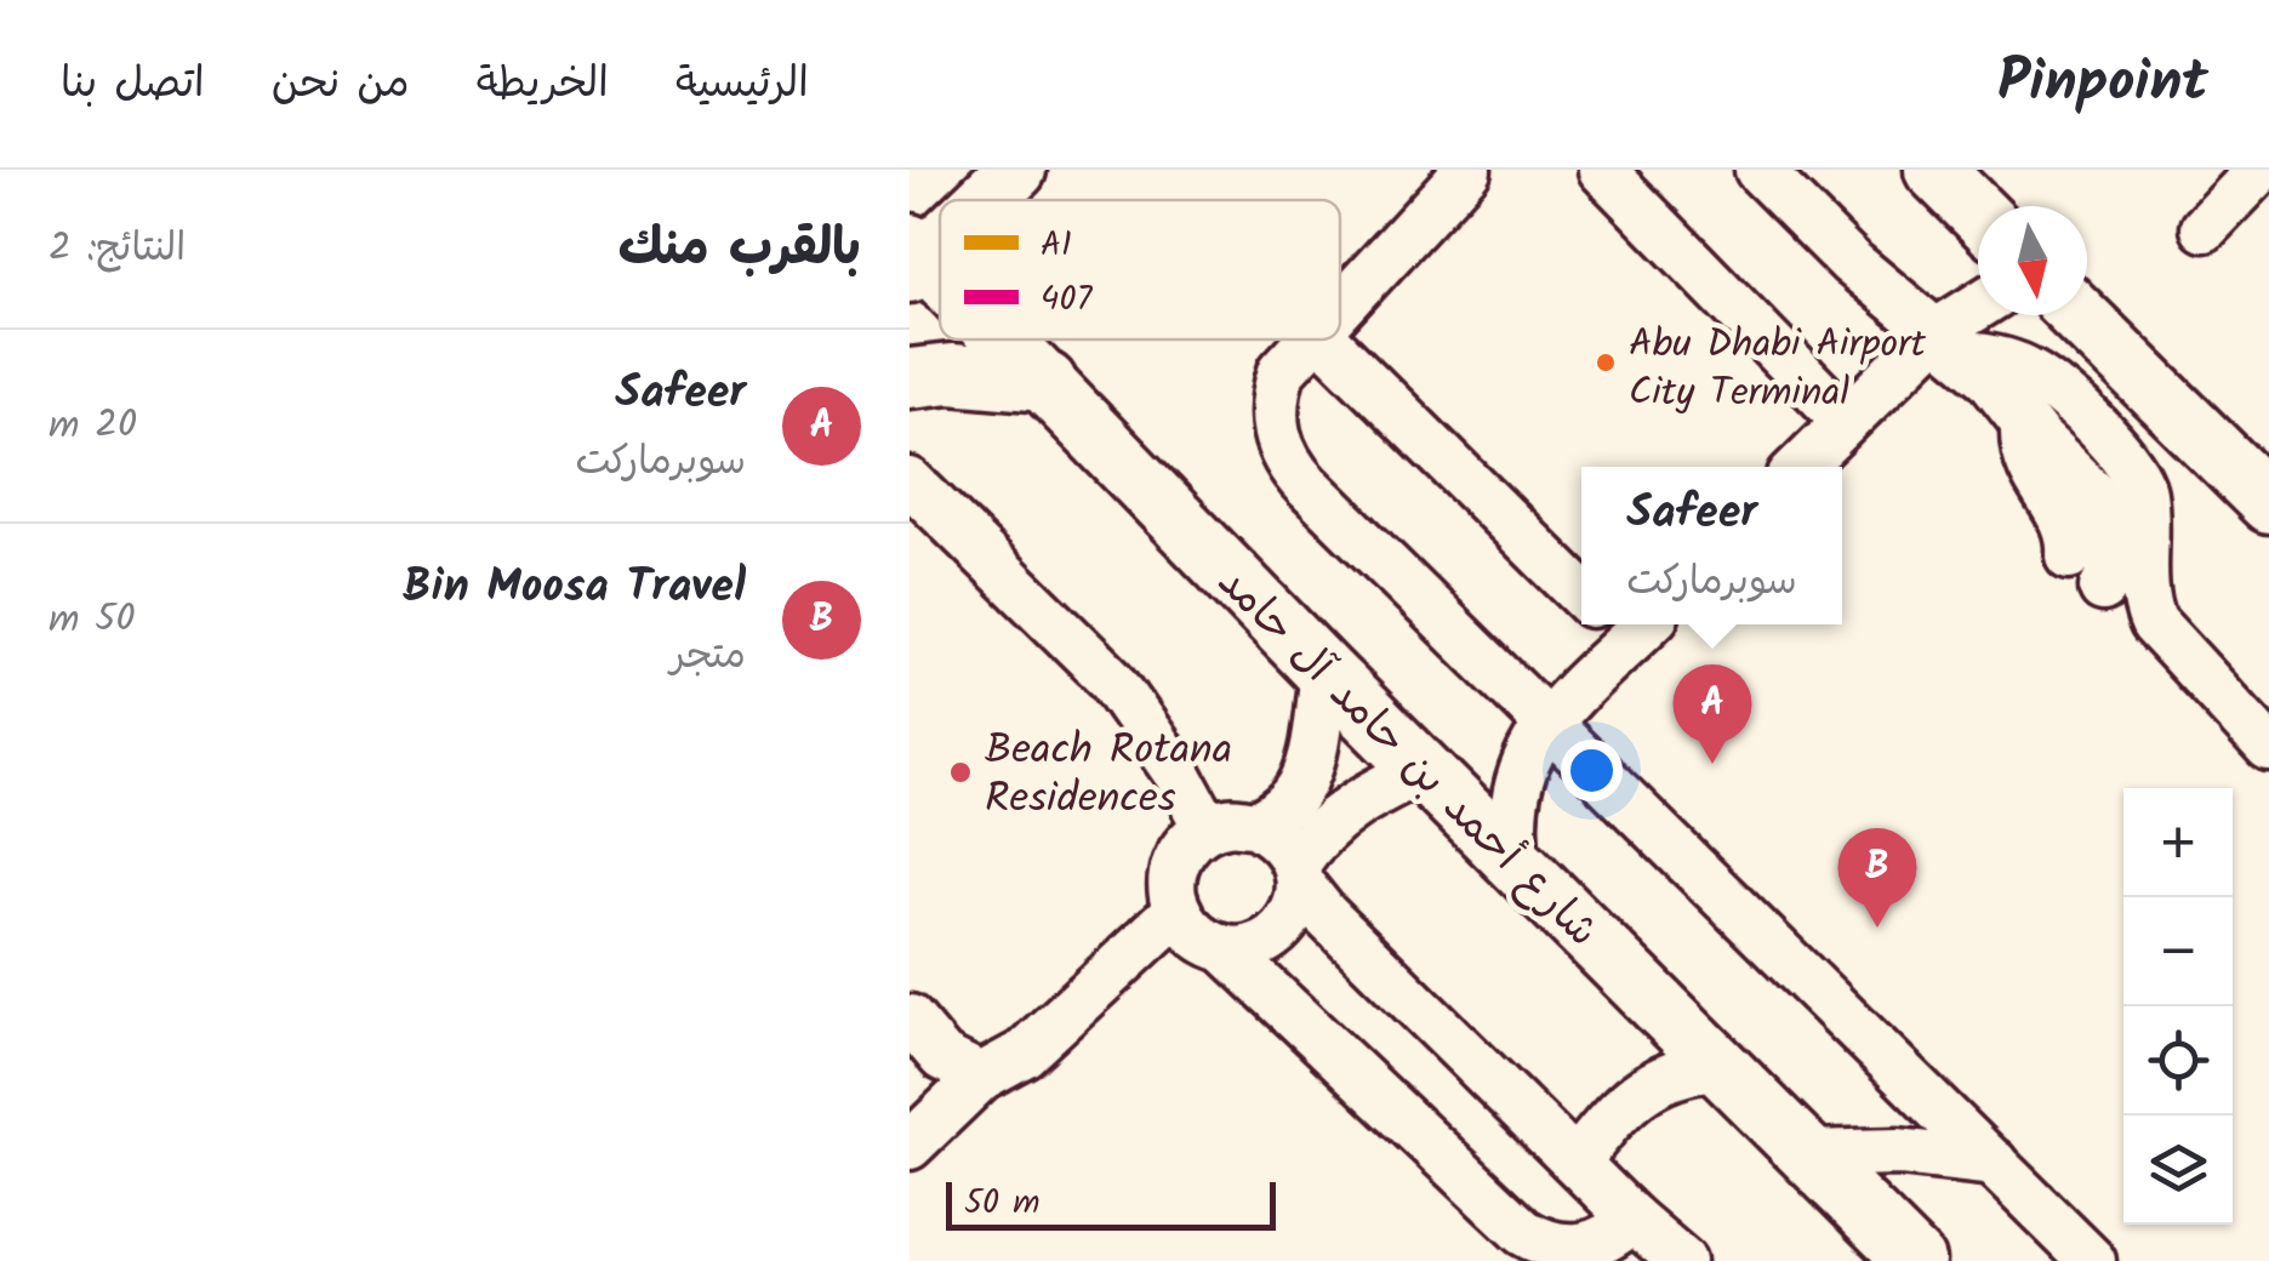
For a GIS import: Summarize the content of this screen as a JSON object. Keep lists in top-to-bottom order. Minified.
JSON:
{"streets":{"main road":["شارع أحمد بن حامد آل حامد"]},"places":["Abu Dhabi Airport City Terminal","Beach Rotana Residences"],"legend":["A1","407"],"scale_bar":"50 m","north":"bottom","page":{"header":"Pinpoint","nav":["الرئيسية","الخريطة","من نحن","اتصل بنا"],"heading":["بالقرب منك","النتائج: 2"],"list":[{"mark":"A","name":"Safeer","note":"سوبرماركت","value":"20 m"},{"mark":"B","name":"Bin Moosa Travel","note":"متجر","value":"50 m"}],"popup":["Safeer","سوبرماركت"],"pins":["A","B"],"map_buttons":["+","−"],"scale":"50 m"}}
